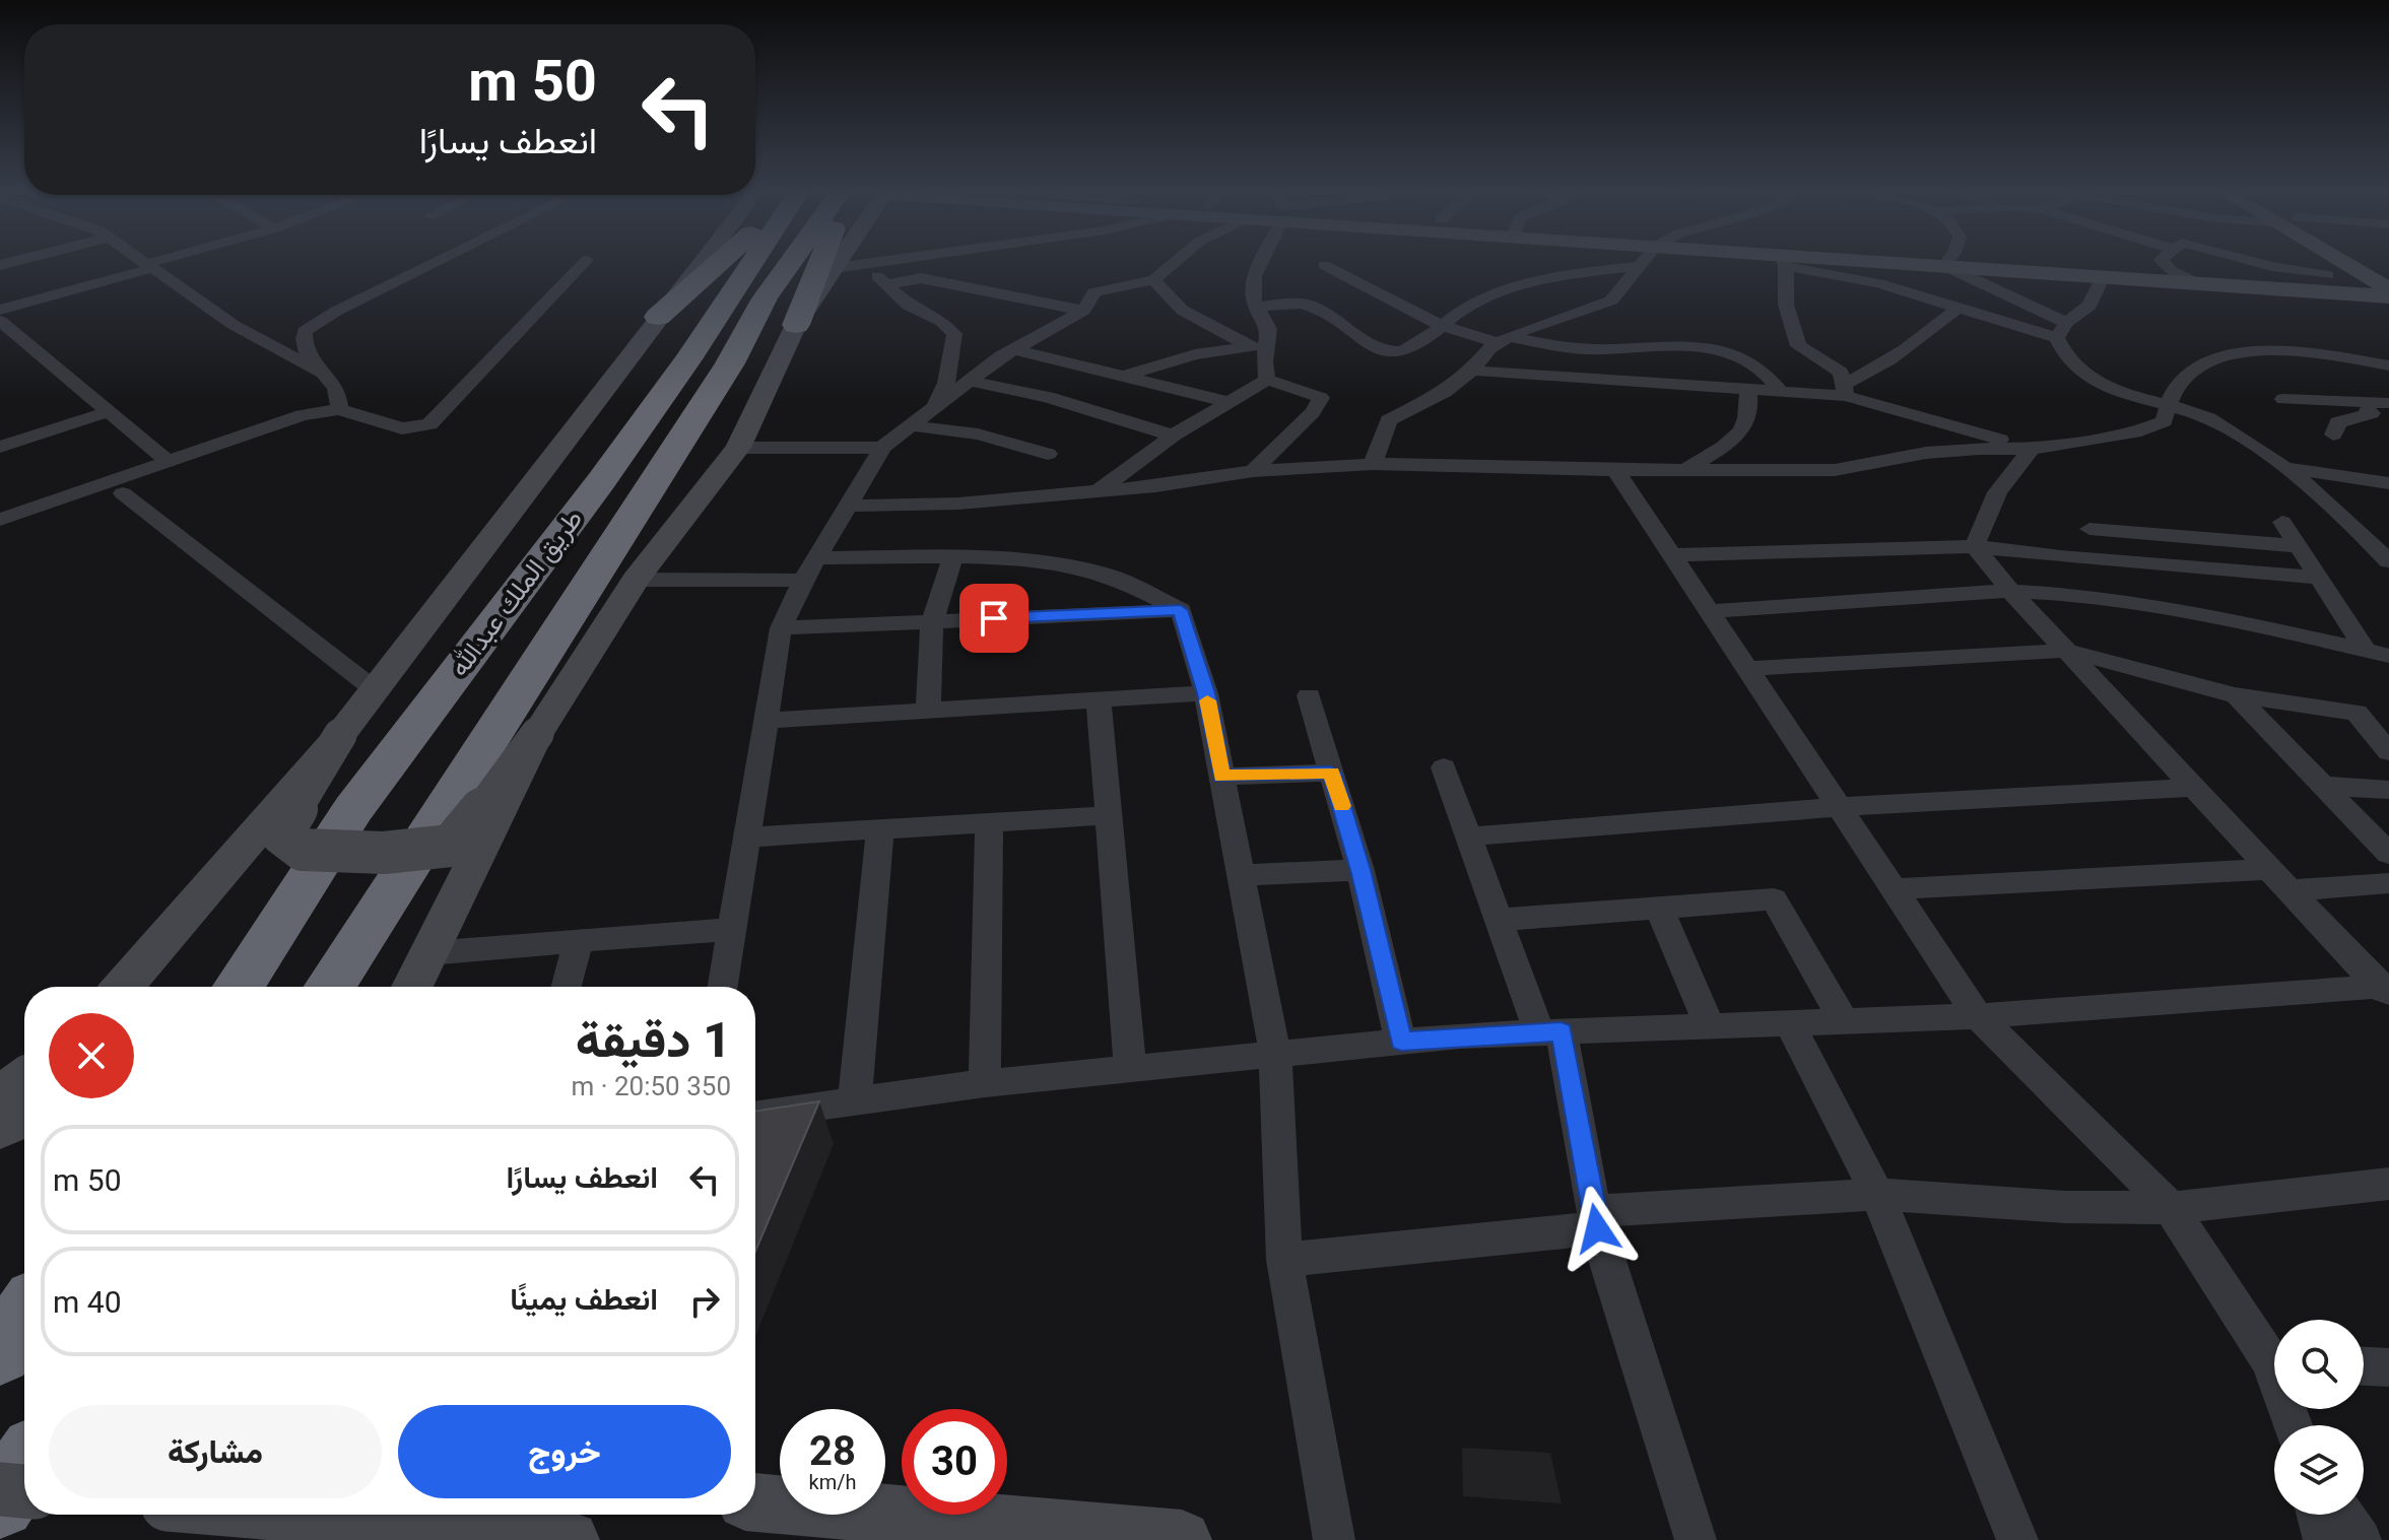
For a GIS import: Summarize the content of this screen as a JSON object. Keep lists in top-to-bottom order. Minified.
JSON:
{"streets":{"highway":["طريق الملك عبدالله"]},"page":{"turn":["50 m","انعطف يسارًا"],"heading":["1 دقيقة","350 m · 20:50"],"list":[{"name":"انعطف يسارًا","value":"50 m"},{"name":"انعطف يمينًا","value":"40 m"}],"buttons":["خروج","مشاركة"],"speed":"28 km/h","limit":"30"}}
